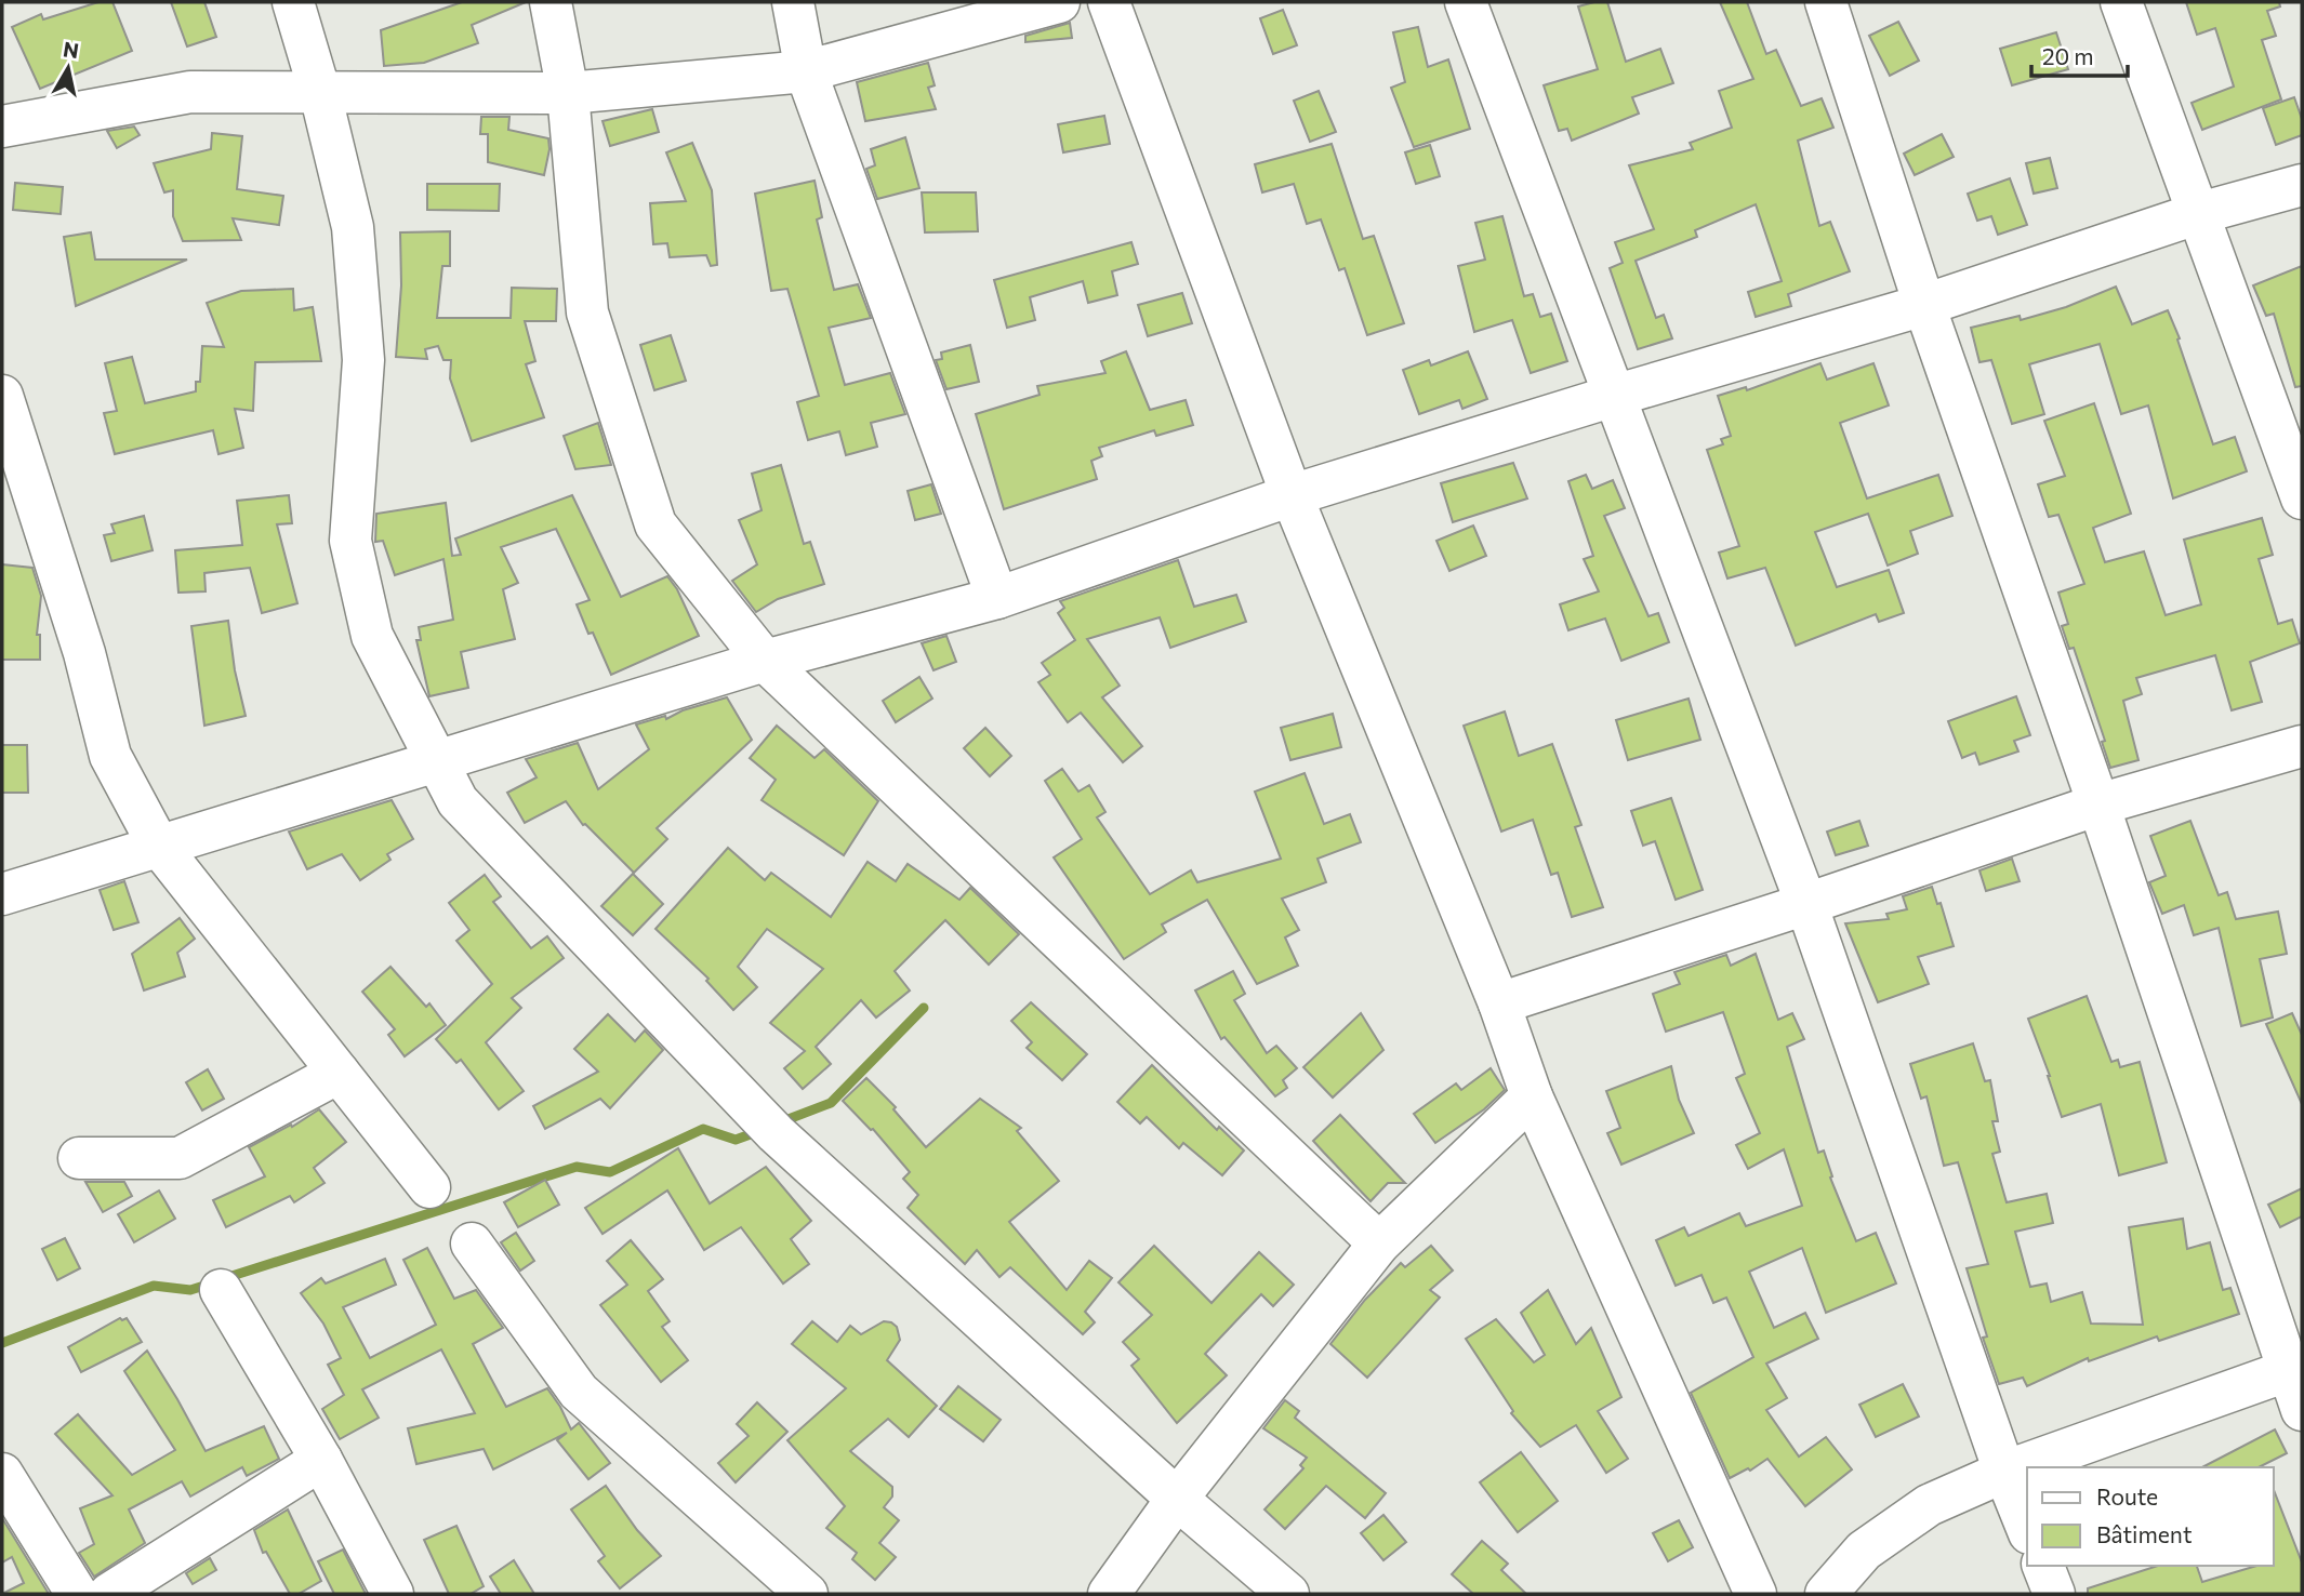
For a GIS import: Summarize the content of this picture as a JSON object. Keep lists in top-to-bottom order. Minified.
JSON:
{"legend":["Route","Bâtiment"],"scale_bar":"20 m","north":"top"}
